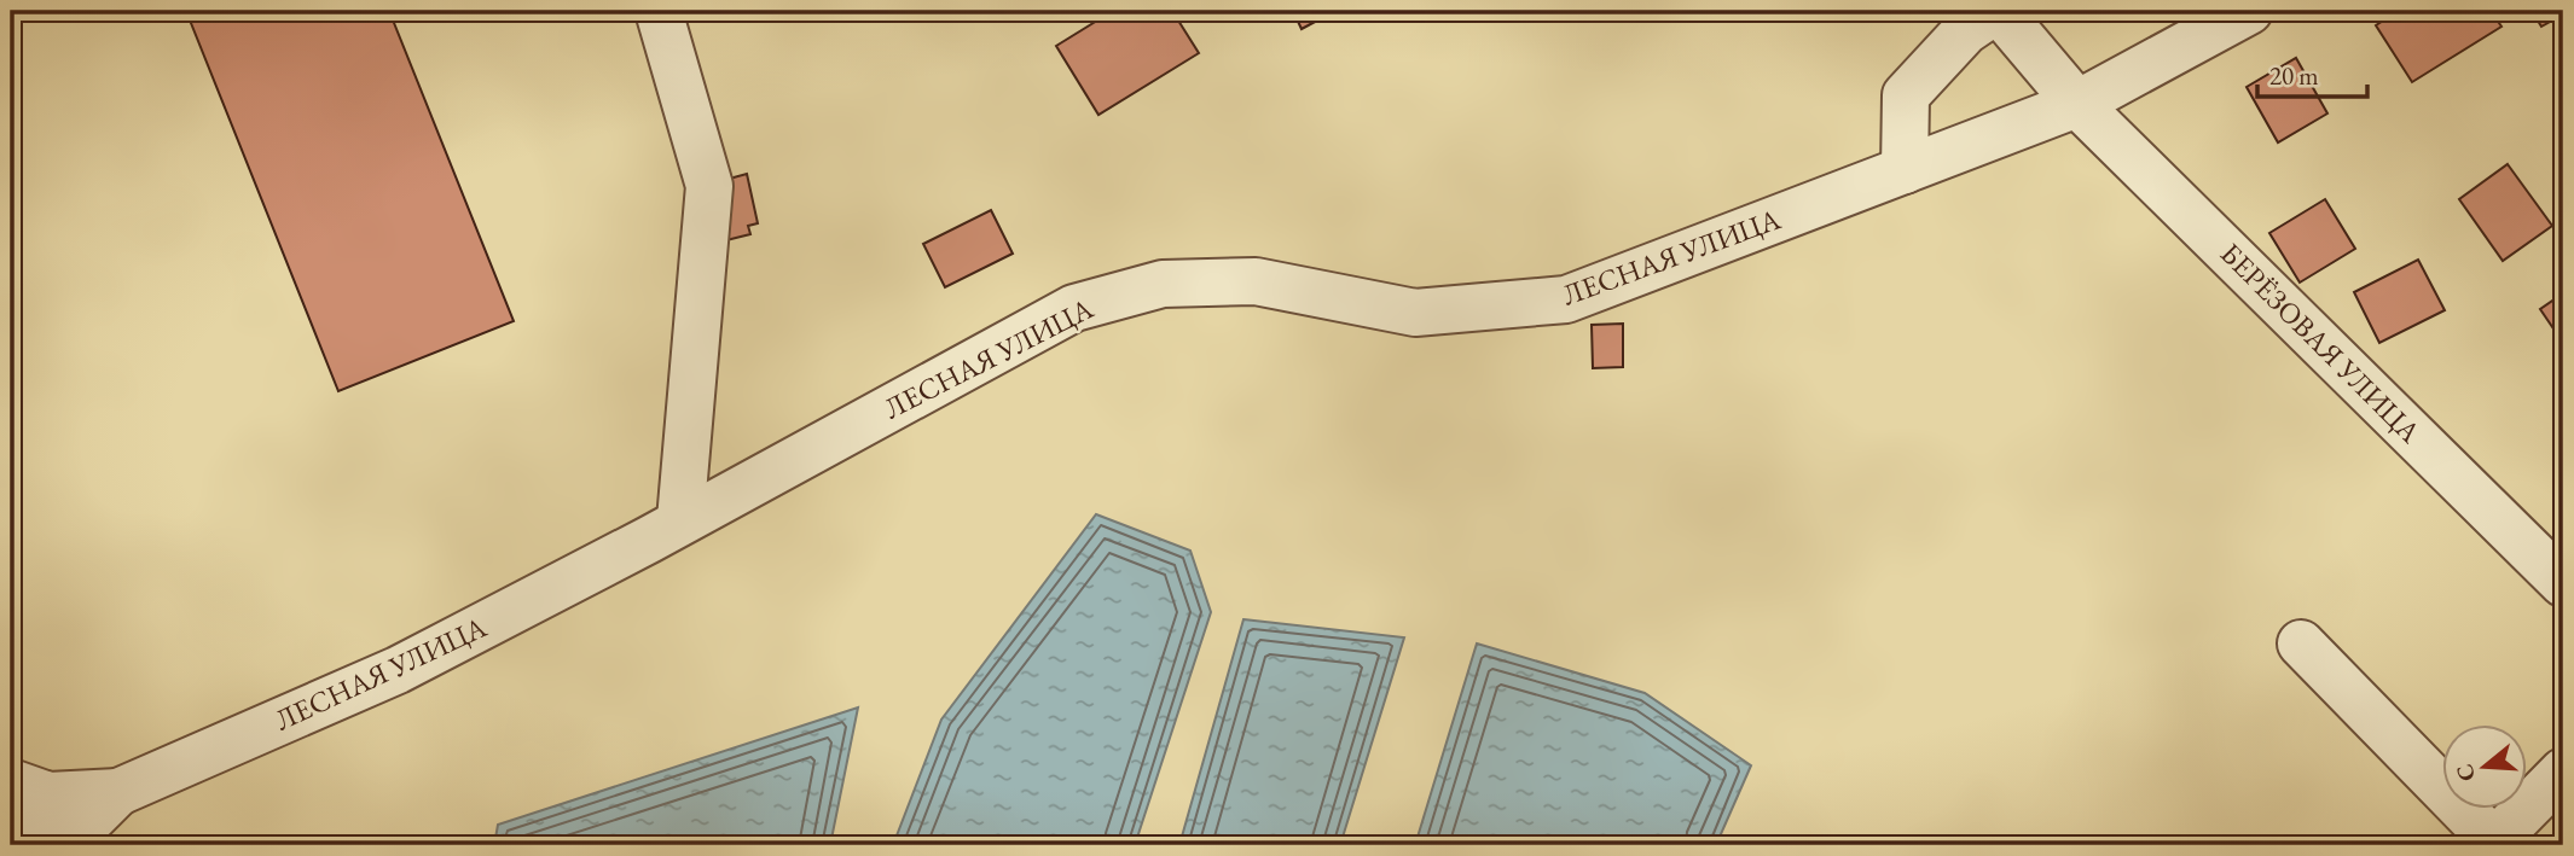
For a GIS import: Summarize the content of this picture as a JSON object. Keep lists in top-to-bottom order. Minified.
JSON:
{"streets":{"street":["ЛЕСНАЯ УЛИЦА","БЕРЁЗОВАЯ УЛИЦА"]},"crossings":[["ЛЕСНАЯ УЛИЦА","БЕРЁЗОВАЯ УЛИЦА"]],"scale_bar":"20 m","north":"left"}
